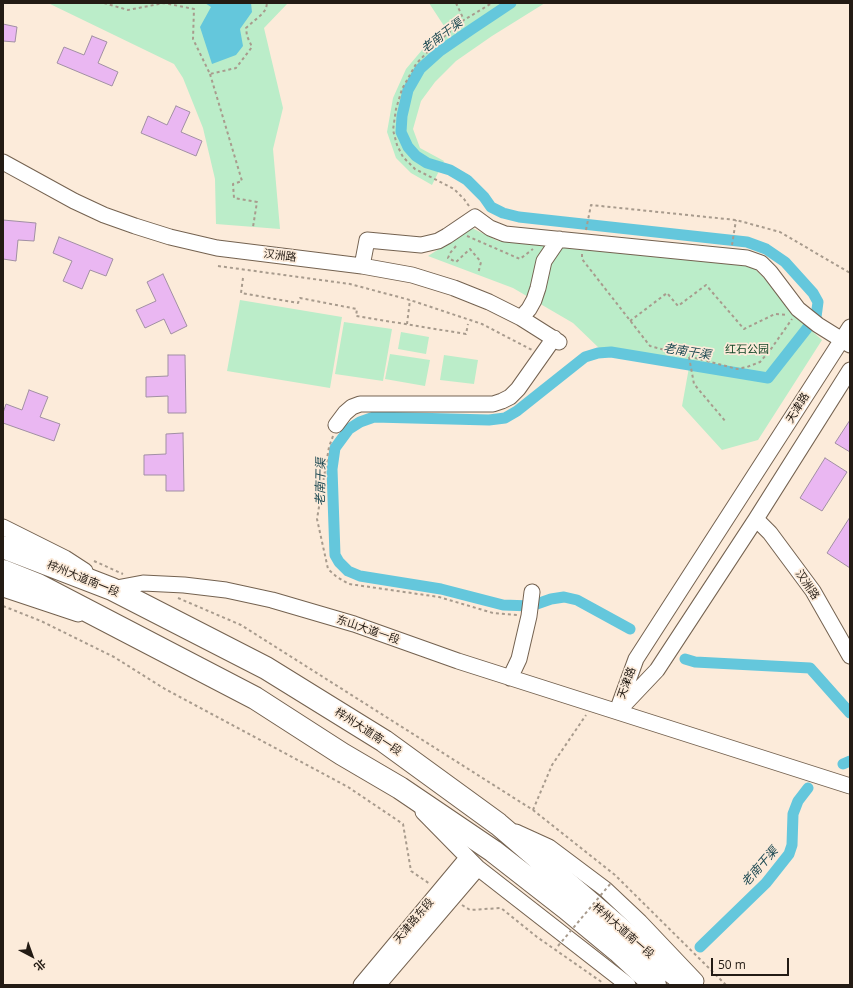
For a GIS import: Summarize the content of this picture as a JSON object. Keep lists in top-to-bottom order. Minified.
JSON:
{"streets":{"highway":["梓州大道南一段"],"street":["汉洲路","天津路","东山大道一段","天津路东段"]},"crossings":[["汉洲路","天津路"],["天津路","东山大道一段"],["梓州大道南一段","东山大道一段"]],"water":["老南干渠"],"parks":["红石公园"],"scale_bar":"50 m","north":"bottom right"}
